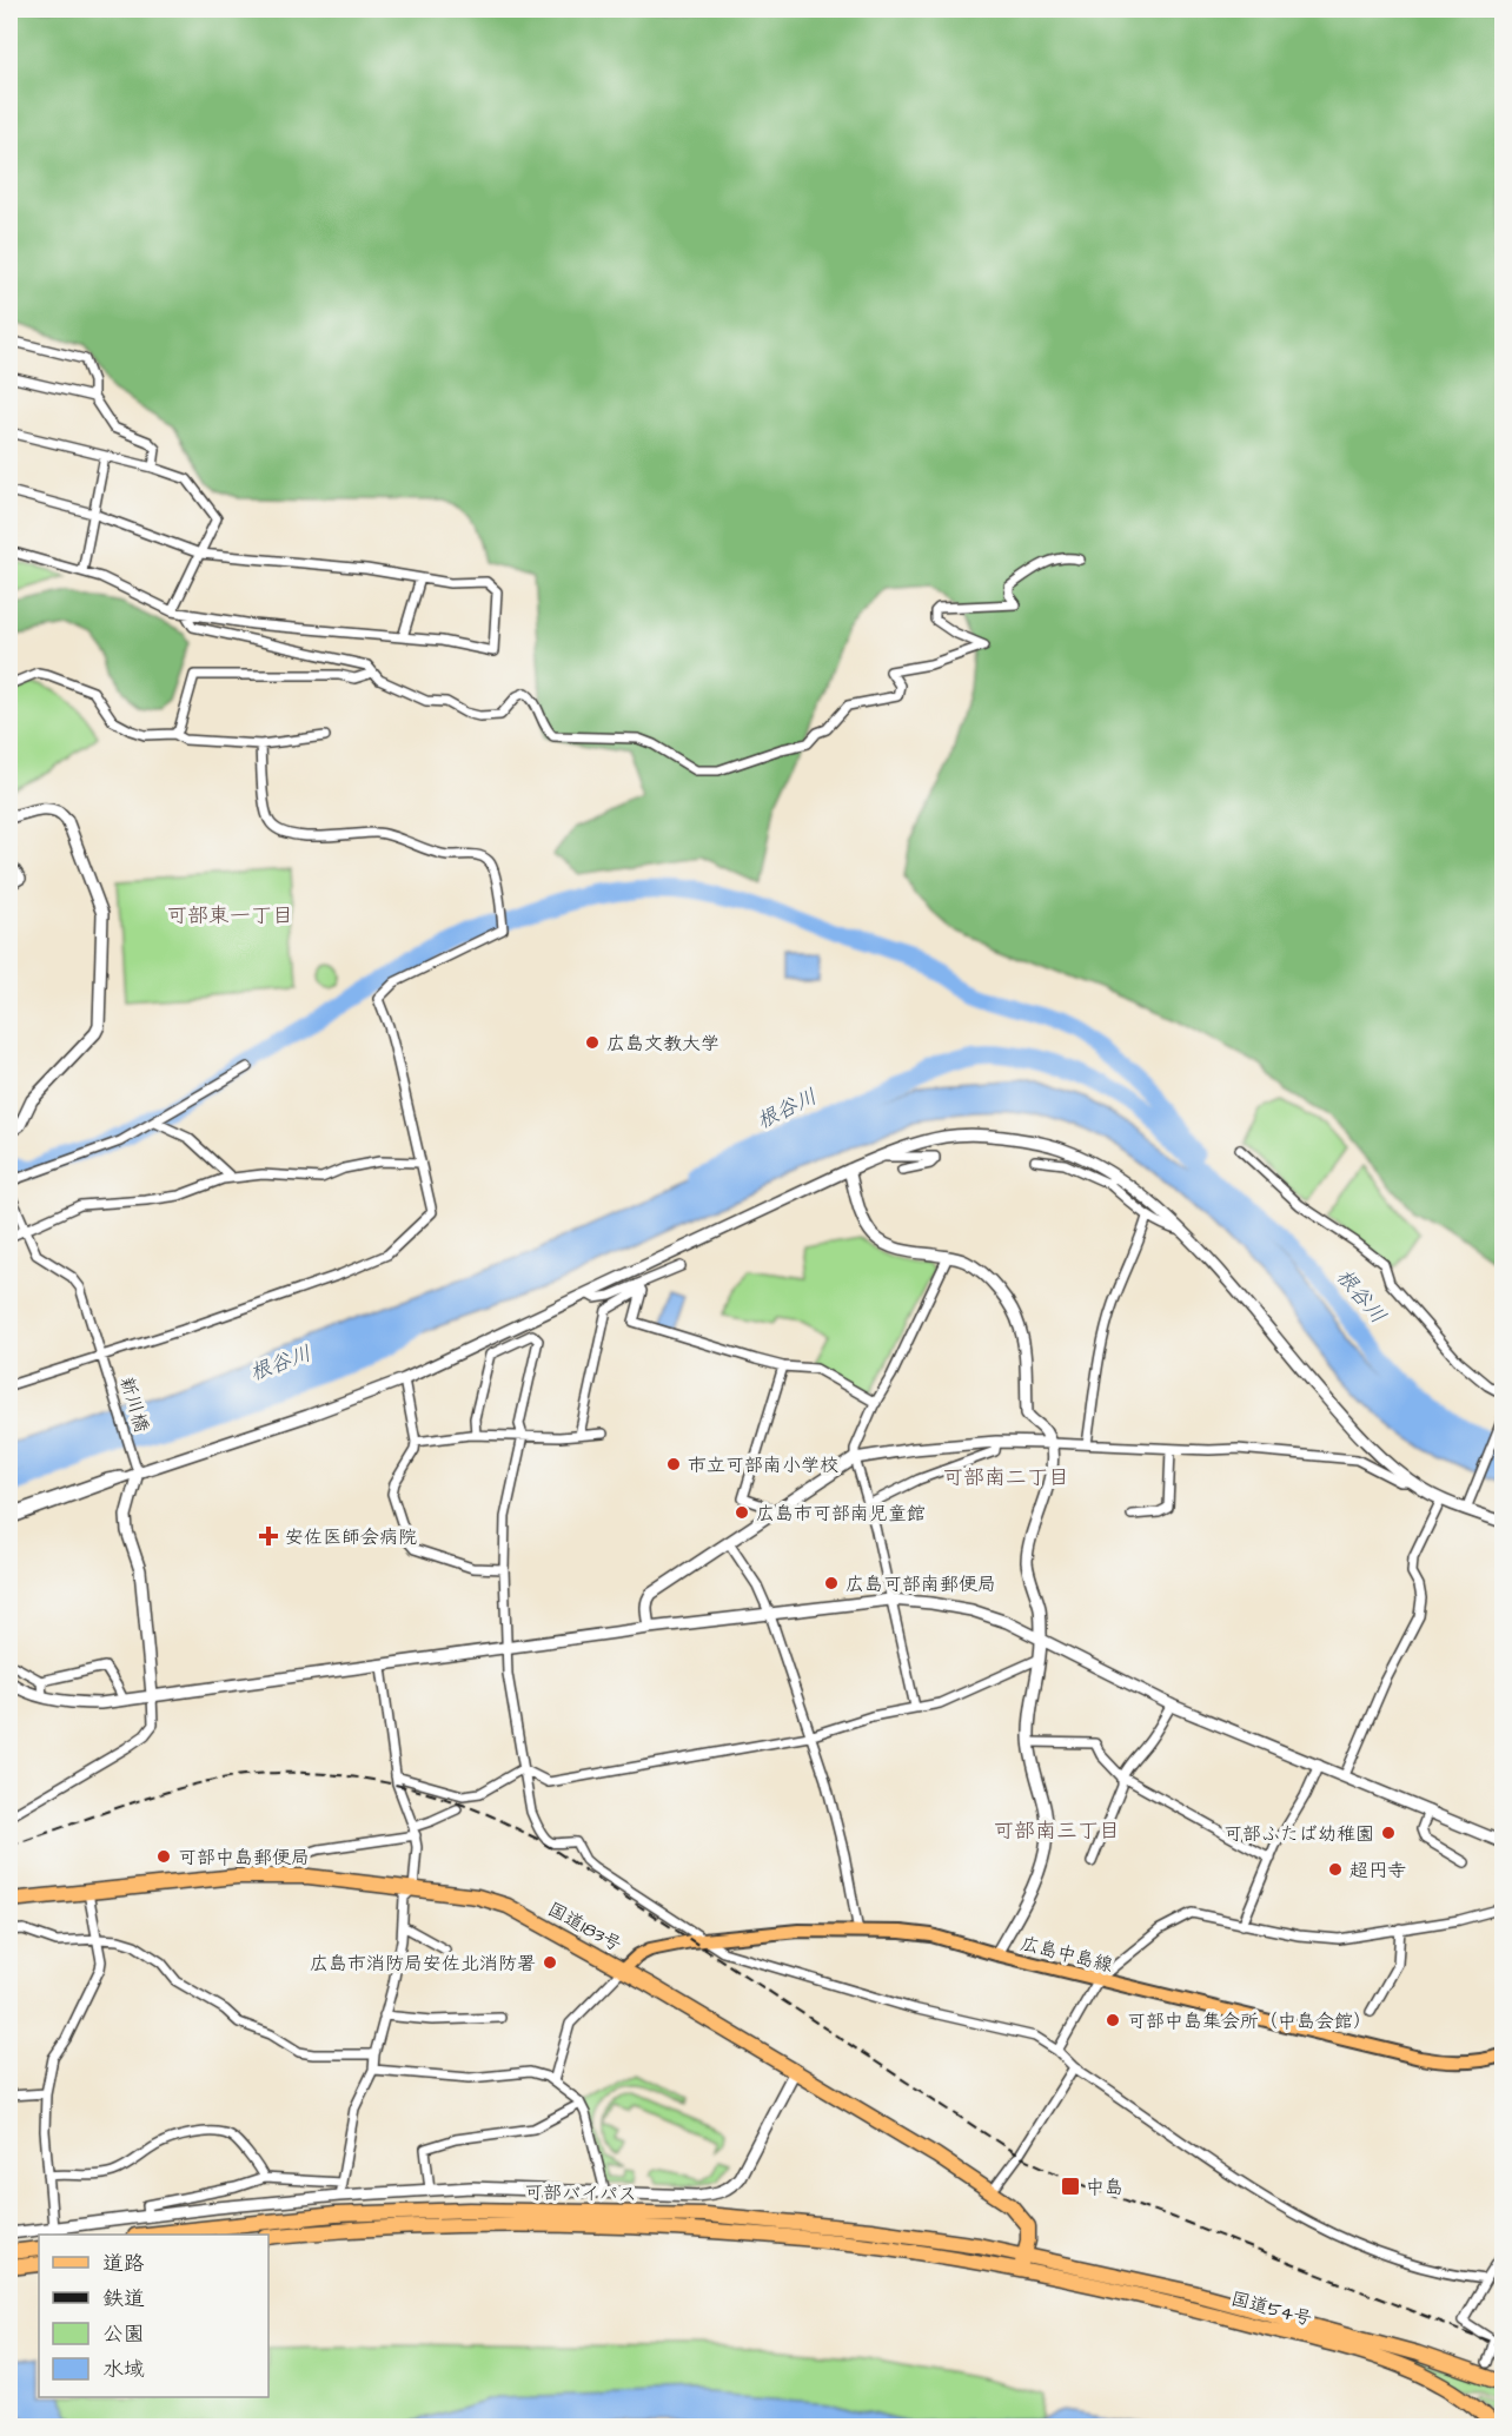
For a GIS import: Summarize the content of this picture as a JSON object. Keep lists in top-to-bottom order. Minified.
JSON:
{"streets":{"highway":["国道183号","可部バイパス","国道54号"],"main road":["広島中島線"],"street":["新川橋"]},"crossings":[["国道183号","広島中島線"],["国道183号","可部バイパス"],["国道183号","国道54号"],["可部バイパス","国道54号"]],"districts":["可部東一丁目","可部南二丁目","可部南三丁目"],"water":["根谷川"],"places":{"other":["広島文教大学","市立可部南小学校","広島市可部南児童館","広島可部南郵便局","可部ふたば幼稚園","可部中島郵便局","超円寺","広島市消防局安佐北消防署","可部中島集会所（中島会館）"],"health":["安佐医師会病院"],"transit":["中島"]},"legend":["道路","鉄道","公園","水域"]}
